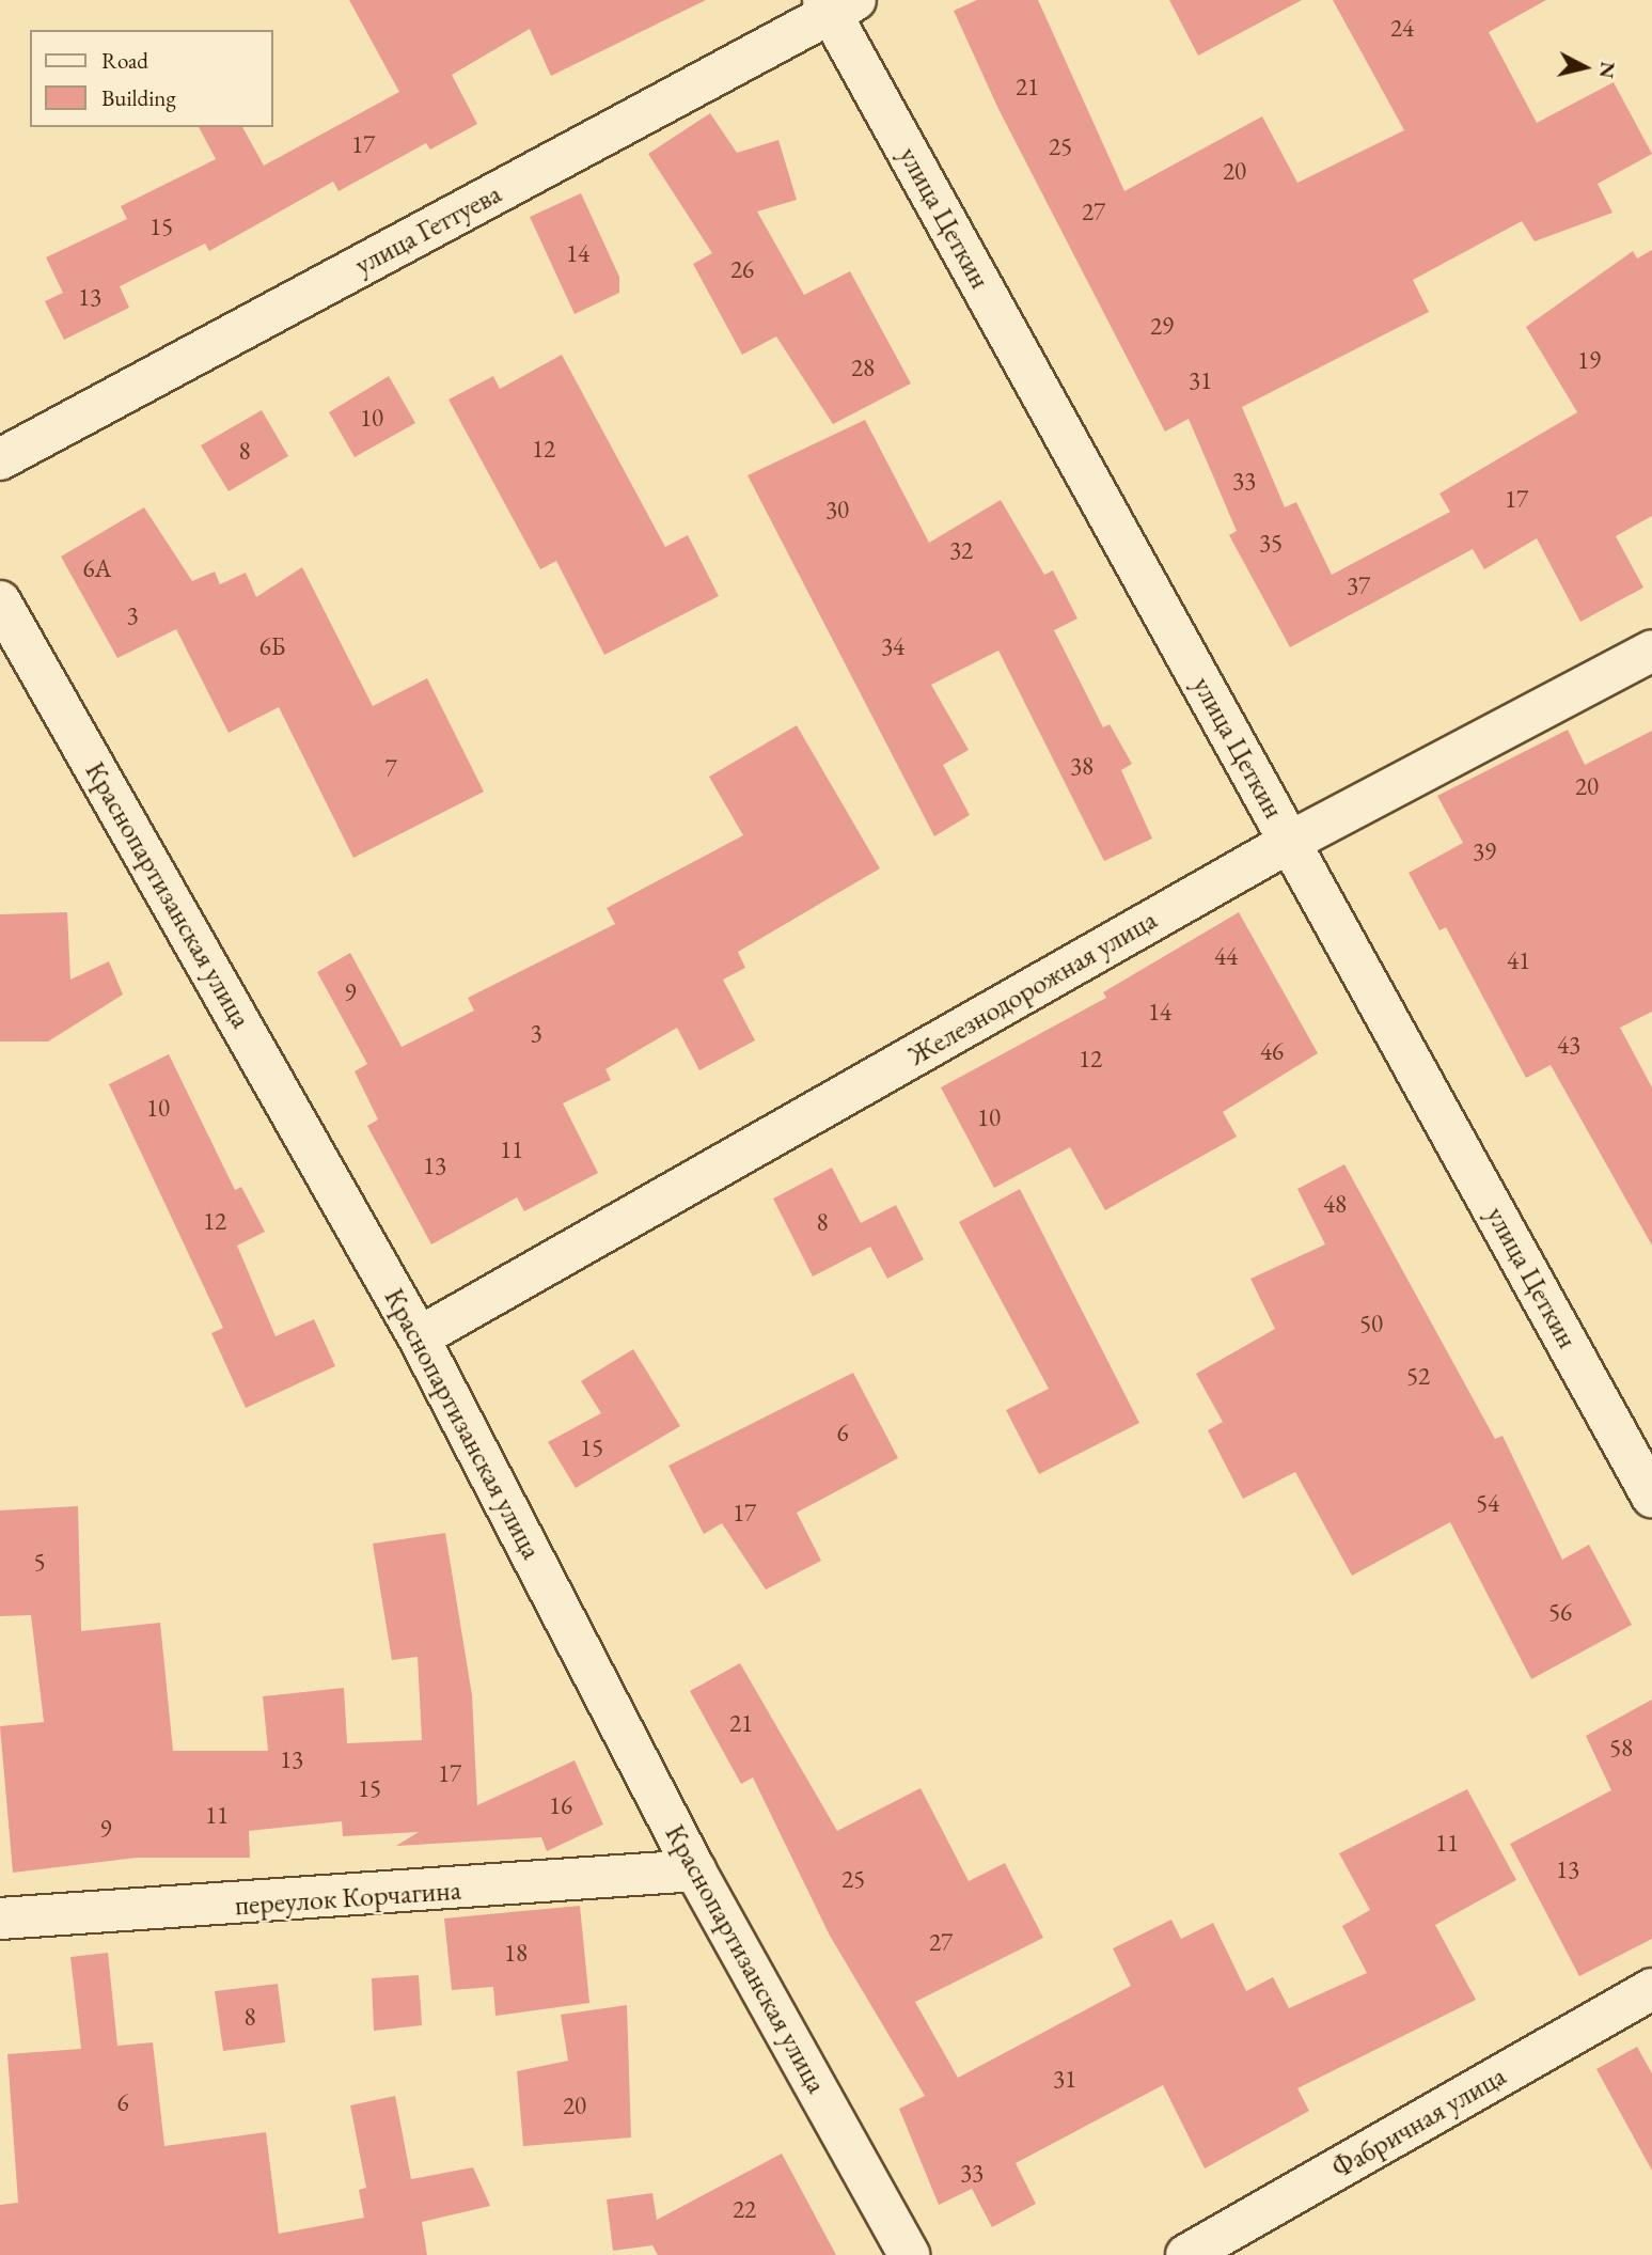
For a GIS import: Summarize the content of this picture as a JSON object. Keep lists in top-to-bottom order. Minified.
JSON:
{"streets":{"street":["улица Цеткин","улица Геттуева","Краснопартизанская улица","Железнодорожная улица","переулок Корчагина","Фабричная улица"]},"crossings":[["улица Цеткин","улица Геттуева"],["улица Цеткин","Железнодорожная улица"],["Краснопартизанская улица","Железнодорожная улица"],["Краснопартизанская улица","переулок Корчагина"]],"house_numbers":["24","21","17","25","20","27","15","14","26","13","29","19","28","31","10","12","8","33","17","30","35","32","6А","37","3","6Б","34","38","7","20","39","44","41","9","14","3","43","46","12","10","10","11","13","48","12","8","50","52","6","15","54","17","5","56","21","58","13","17","15","16","11","9","11","13","25","27","18","8","31","6","20","33","22"],"legend":["Road","Building"],"north":"right"}
